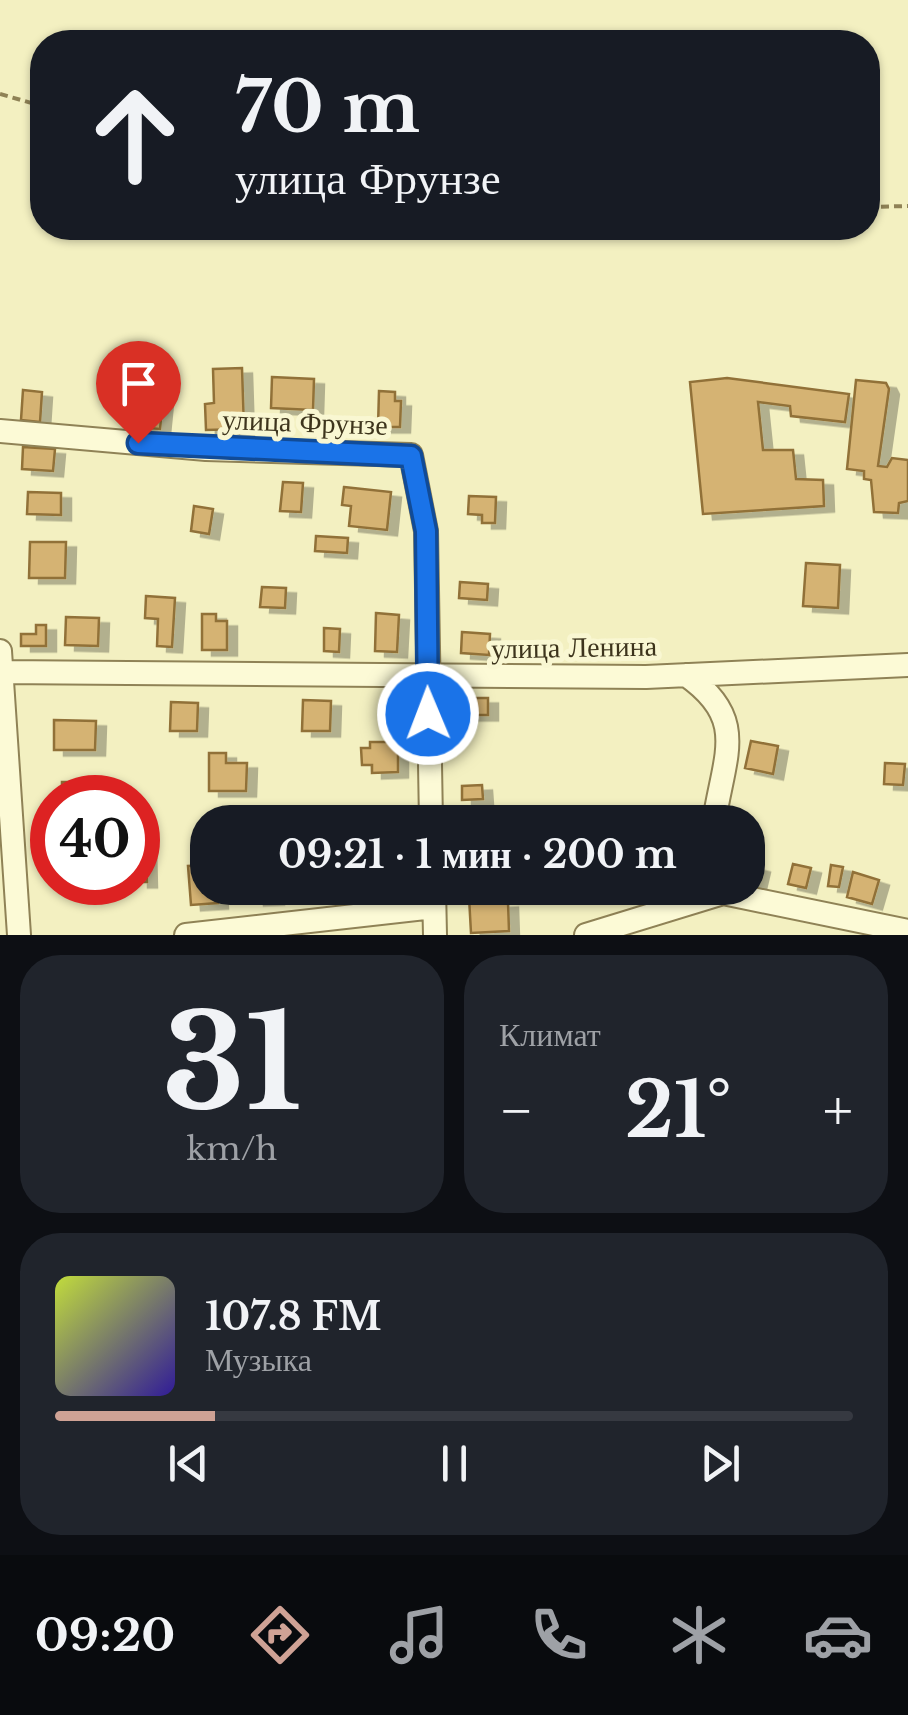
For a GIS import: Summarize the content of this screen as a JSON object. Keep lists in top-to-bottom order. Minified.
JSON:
{"streets":{"street":["улица Фрунзе","улица Ленина"]},"crossings":[["улица Фрунзе","улица Ленина"]],"page":{"turn":["70 m","улица Фрунзе"],"limit":"40","trip":"09:21 · 1 мин · 200 m","tile":[["31","km/h"],"Климат"],"heat":["−","21°","+"],"song":["107.8 FM","Музыка"],"tabs":"09:20"}}
